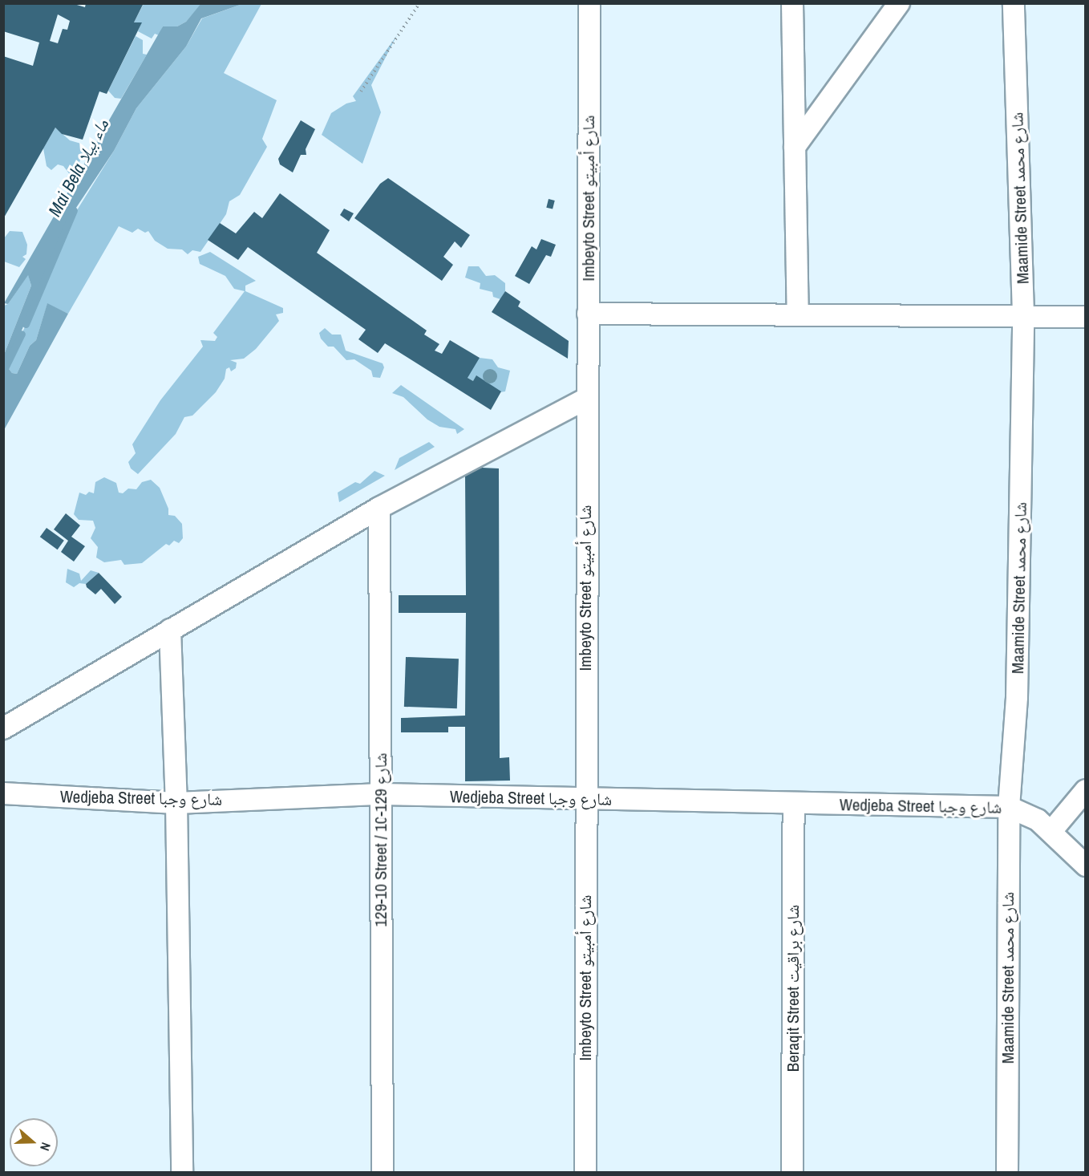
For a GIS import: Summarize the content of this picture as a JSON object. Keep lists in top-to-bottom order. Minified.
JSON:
{"streets":{"street":["Imbeyto Street شارع أمبيتو","Maamide Street شارع محمد","Wedjeba Street شارع وجبا","129-10 Street / شارع 129-10","Beraqit Street شارع براقيت"]},"crossings":[["Imbeyto Street شارع أمبيتو","Wedjeba Street شارع وجبا"],["Maamide Street شارع محمد","Wedjeba Street شارع وجبا"],["Wedjeba Street شارع وجبا","129-10 Street / شارع 129-10"],["Wedjeba Street شارع وجبا","Beraqit Street شارع براقيت"]],"water":["Mai Bela ماء بيلا"],"north":"right"}
